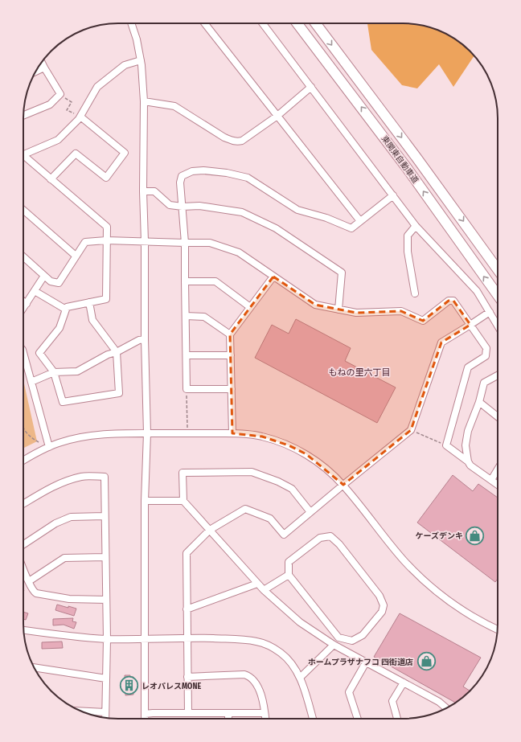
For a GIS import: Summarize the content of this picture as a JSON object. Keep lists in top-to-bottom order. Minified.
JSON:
{"streets":{"highway":["東関東自動車道"]},"districts":["もねの里六丁目"],"places":{"shop":["ケーズデンキ","ホームプラザナフコ 四街道店"],"building":["レオパレスMONE"]}}
